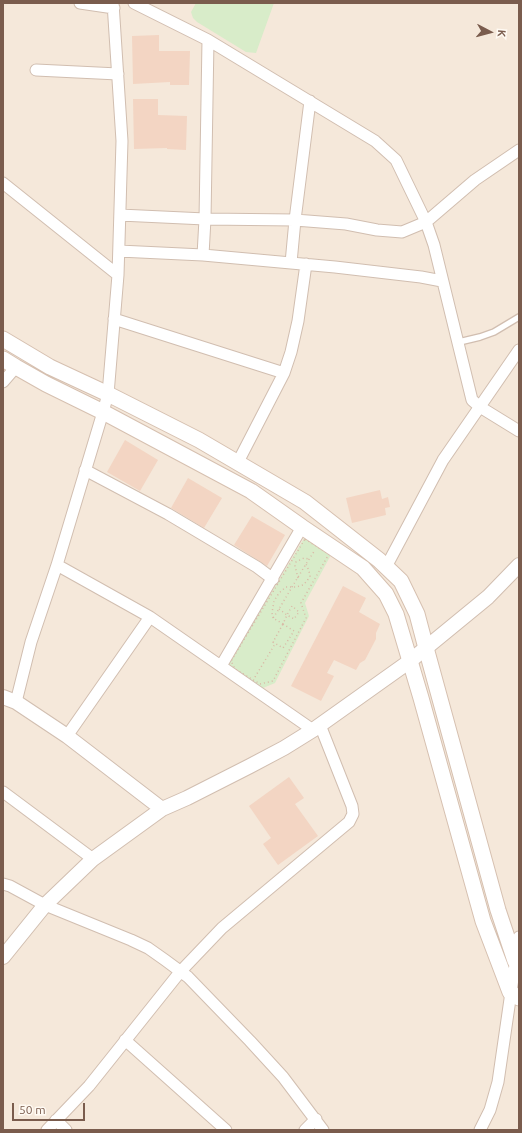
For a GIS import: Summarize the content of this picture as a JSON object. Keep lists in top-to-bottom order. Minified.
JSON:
{"scale_bar":"50 m","north":"right"}
